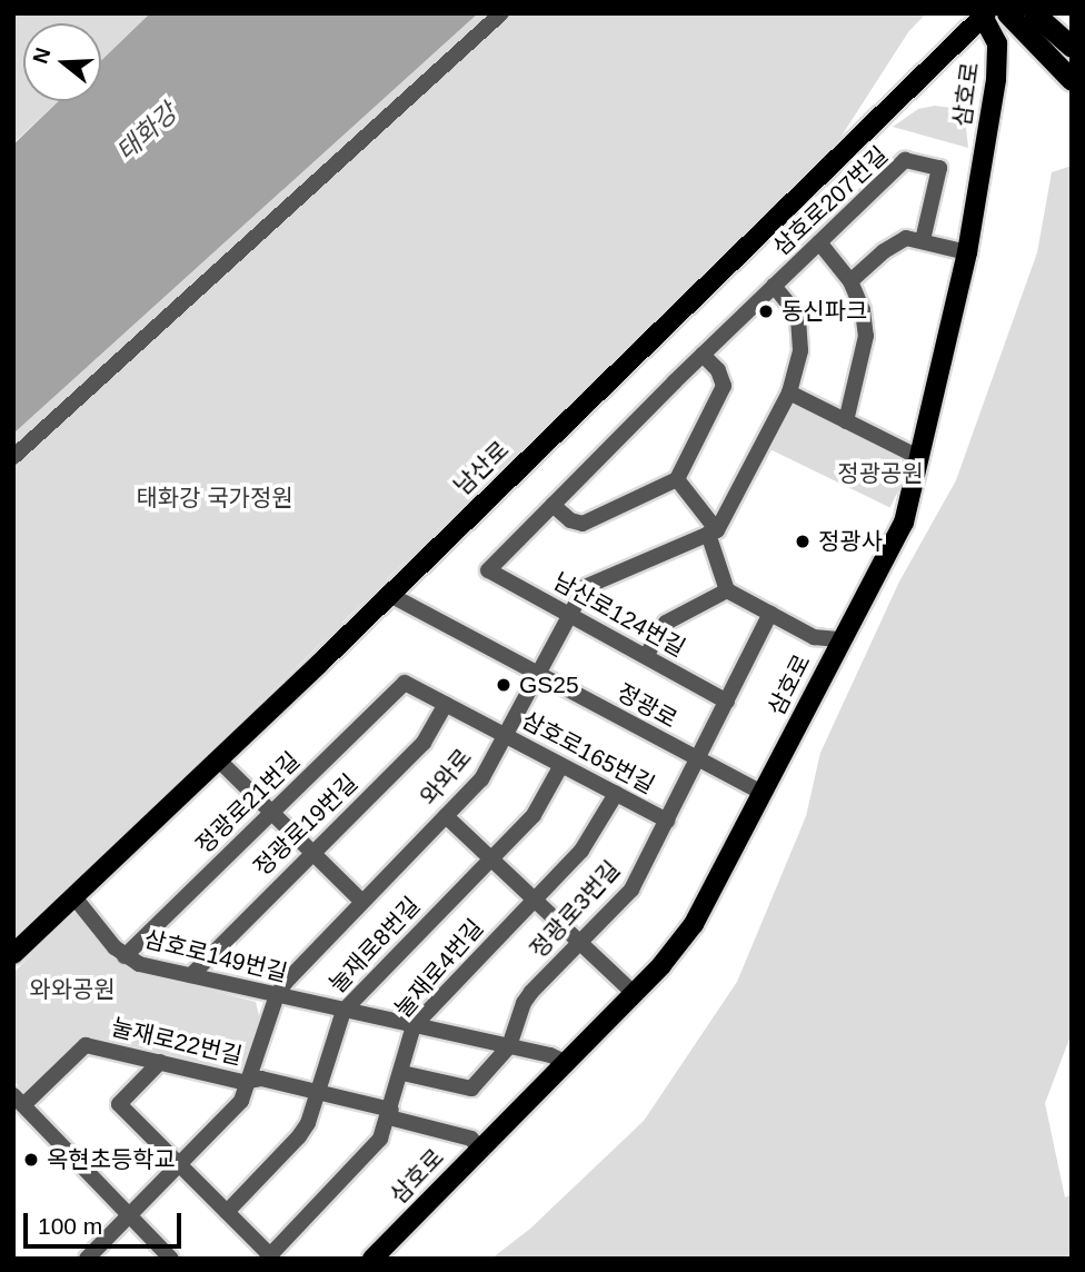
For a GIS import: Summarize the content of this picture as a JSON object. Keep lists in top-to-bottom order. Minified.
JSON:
{"streets":{"main road":["삼호로","남산로"],"street":["삼호로207번길","남산로124번길","정광로","삼호로165번길","와와로","정광로21번길","정광로19번길","정광로3번길","눌재로8번길","삼호로149번길","눌재로4번길","눌재로22번길"]},"crossings":[["삼호로","남산로"],["삼호로","정광로"],["삼호로","삼호로149번길"],["삼호로","눌재로22번길"],["삼호로207번길","남산로124번길"],["남산로","정광로"],["남산로","삼호로149번길"],["남산로124번길","와와로"],["남산로124번길","정광로3번길"],["정광로","와와로"],["정광로","정광로3번길"],["삼호로165번길","와와로"],["삼호로165번길","정광로21번길"],["삼호로165번길","정광로19번길"],["삼호로165번길","정광로3번길"],["삼호로165번길","눌재로8번길"],["삼호로165번길","눌재로4번길"],["와와로","삼호로149번길"],["와와로","눌재로22번길"],["정광로21번길","삼호로149번길"],["정광로19번길","삼호로149번길"],["정광로3번길","삼호로149번길"],["눌재로8번길","삼호로149번길"],["눌재로8번길","눌재로22번길"],["삼호로149번길","눌재로4번길"],["눌재로4번길","눌재로22번길"]],"water":["태화강"],"parks":["정광공원","태화강 국가정원","와와공원"],"places":["동신파크","정광사","GS25","옥현초등학교"],"scale_bar":"100 m","north":"left"}
